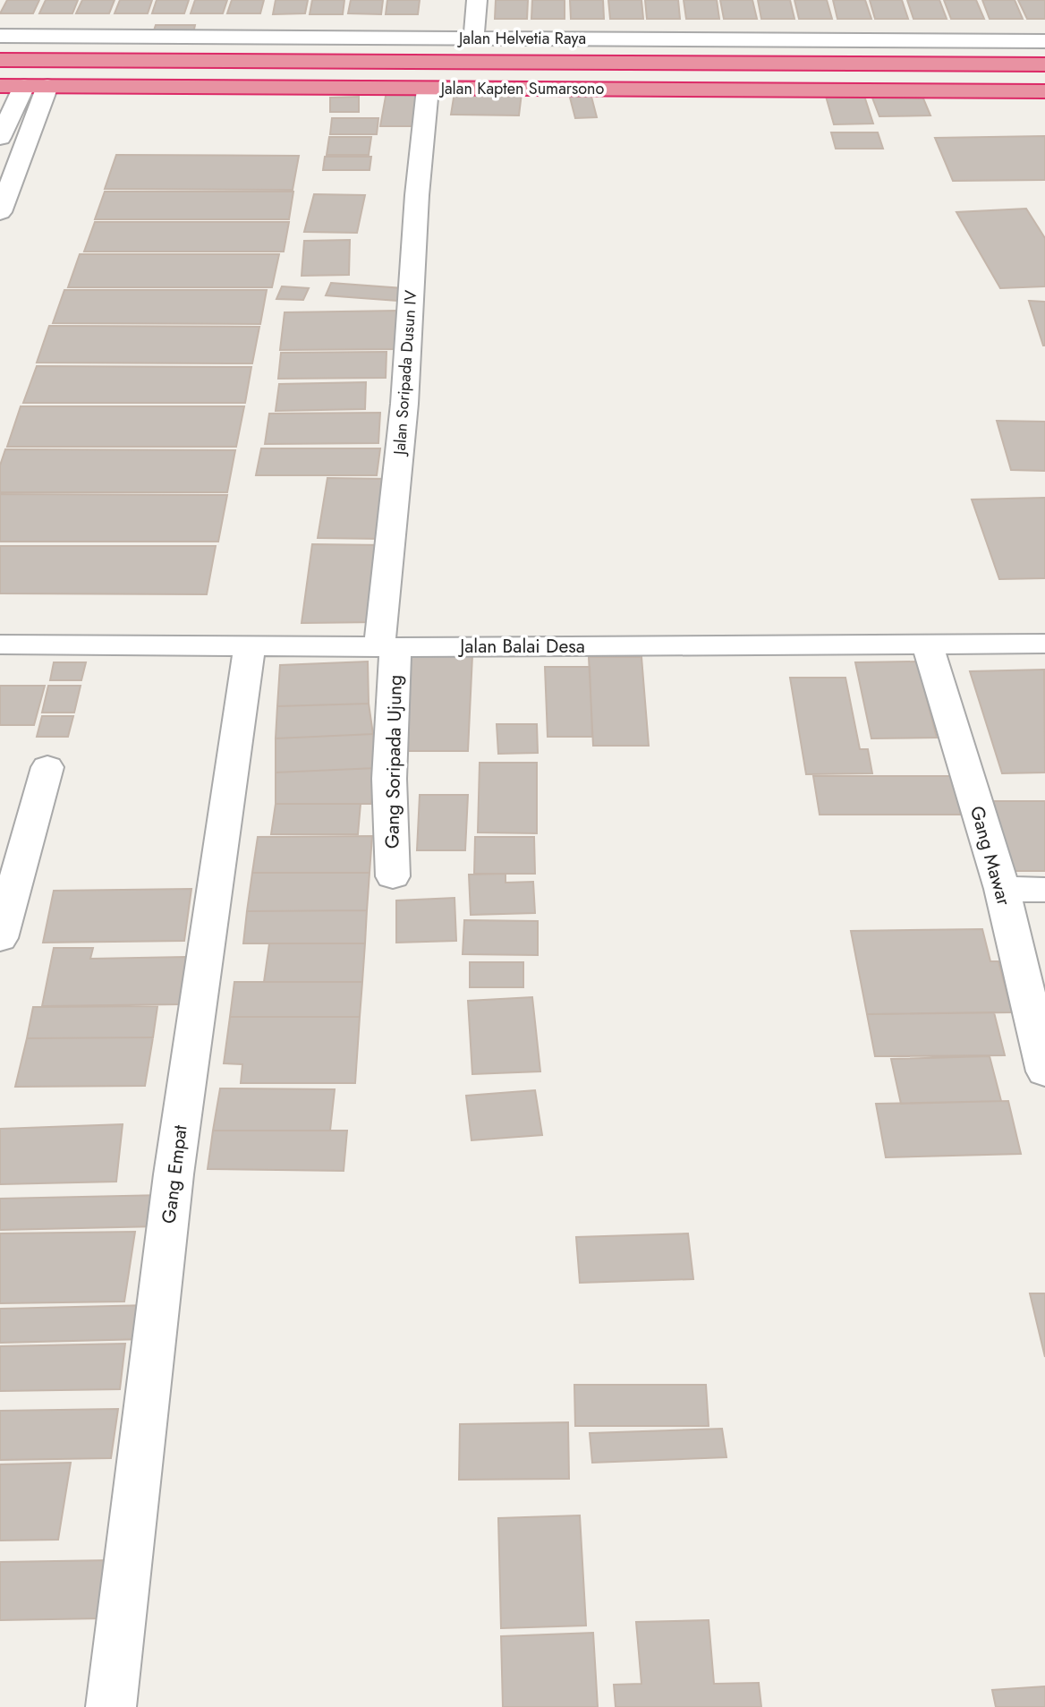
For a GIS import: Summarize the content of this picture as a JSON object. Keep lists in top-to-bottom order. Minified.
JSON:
{"streets":{"highway":["Jalan Kapten Sumarsono"],"street":["Jalan Helvetia Raya","Jalan Soripada Dusun IV","Jalan Balai Desa","Gang Soripada Ujung","Gang Mawar","Gang Empat"]},"crossings":[["Jalan Kapten Sumarsono","Jalan Soripada Dusun IV"],["Jalan Soripada Dusun IV","Jalan Balai Desa"],["Jalan Soripada Dusun IV","Gang Soripada Ujung"],["Jalan Balai Desa","Gang Soripada Ujung"],["Jalan Balai Desa","Gang Mawar"],["Jalan Balai Desa","Gang Empat"]]}
